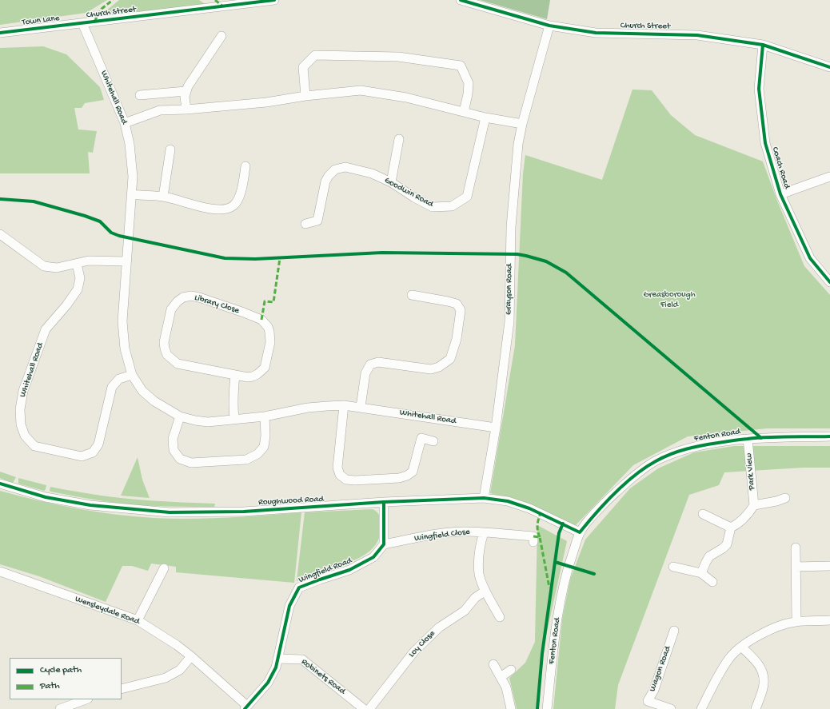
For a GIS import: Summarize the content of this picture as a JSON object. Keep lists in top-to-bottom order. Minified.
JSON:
{"streets":{"street":["Church Street","Town Lane","Whitehall Road","Coach Road","Goodwin Road","Grayson Road","Library Close","Fenton Road","Park View","Roughwood Road","Wingfield Close","Wingfield Road","Wensleydale Road","Loy Close","Wagon Road","Robinets Road"]},"crossings":[["Church Street","Town Lane"],["Church Street","Whitehall Road"],["Church Street","Coach Road"],["Church Street","Grayson Road"],["Town Lane","Whitehall Road"],["Whitehall Road","Grayson Road"],["Grayson Road","Roughwood Road"],["Fenton Road","Park View"],["Fenton Road","Roughwood Road"],["Wingfield Close","Wingfield Road"],["Wingfield Road","Wensleydale Road"],["Wingfield Road","Robinets Road"]],"parks":["Greasborough Field"],"legend":["Cycle path","Path"]}
